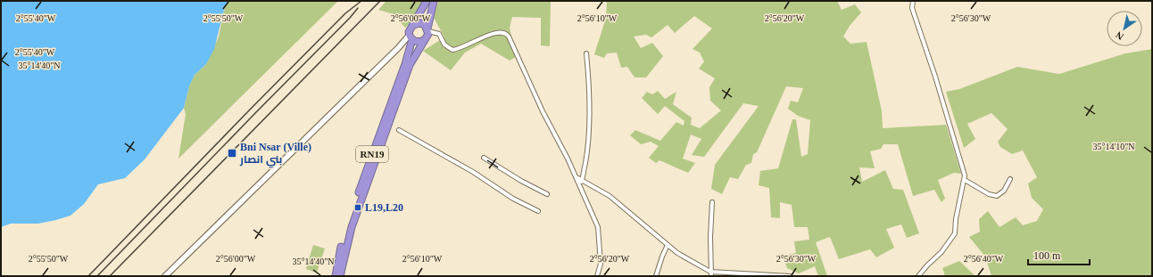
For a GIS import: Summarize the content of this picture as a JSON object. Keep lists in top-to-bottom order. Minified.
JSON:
{"streets":{"highway":["RN19"]},"places":{"transit":["Bni Nsar (Ville) بني انصار","L19,L20"]},"scale_bar":"100 m","north":"bottom left","coordinates":["2°55'40\"W","2°55'50\"W","2°56'00\"W","2°56'10\"W","2°56'20\"W","2°56'30\"W","35°14'40\"N","35°14'10\"N","2°56'40\"W"]}
